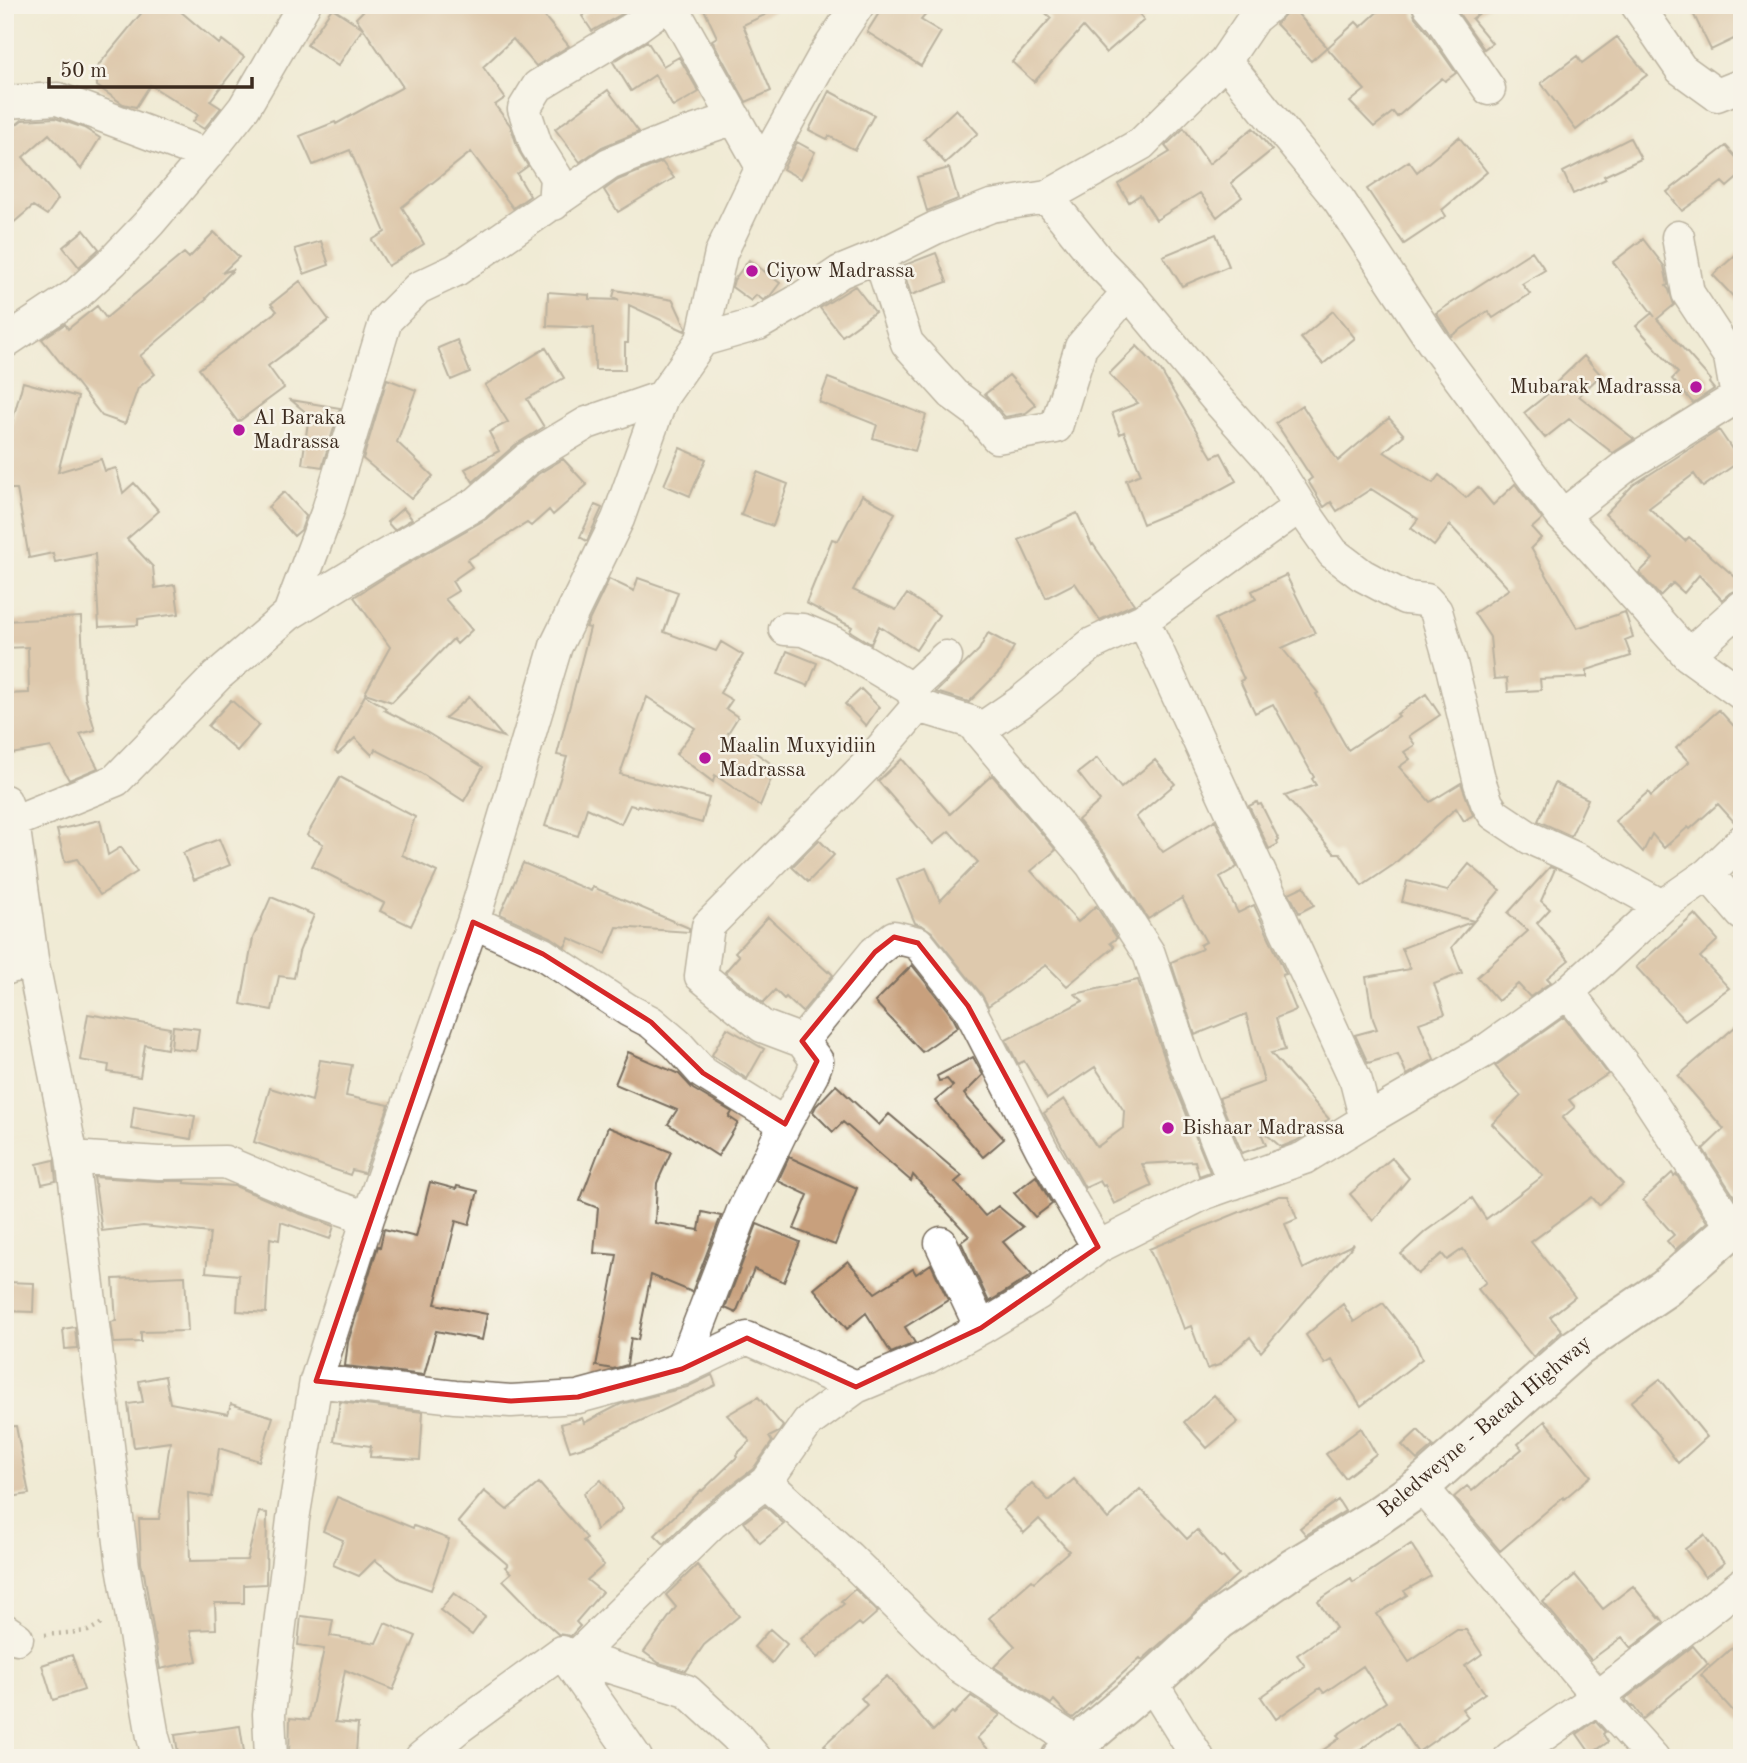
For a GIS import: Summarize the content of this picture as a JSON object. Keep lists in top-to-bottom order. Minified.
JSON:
{"streets":{"street":["Beledweyne - Bacad Highway"]},"places":["Ciyow Madrassa","Mubarak Madrassa","Al Baraka Madrassa","Maalin Muxyidiin Madrassa","Bishaar Madrassa"],"scale_bar":"50 m"}
